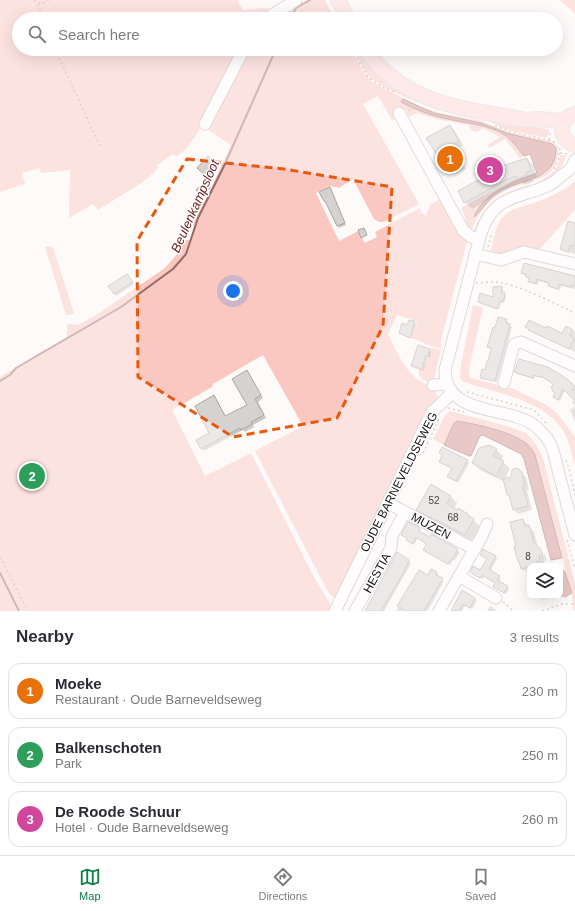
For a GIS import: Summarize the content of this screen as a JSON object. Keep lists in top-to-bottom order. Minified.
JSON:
{"streets":{"street":["OUDE BARNEVELDSEWEG","MUZEN","HESTIA"]},"crossings":[["OUDE BARNEVELDSEWEG","MUZEN"],["MUZEN","HESTIA"]],"water":["Beulenkampsloot"],"house_numbers":["52","68","8"],"page":{"search":"Search here","pins":["1","3","2"],"heading":["Nearby","3 results"],"list":[{"mark":"1","name":"Moeke","note":"Restaurant · Oude Barneveldseweg","value":"230 m"},{"mark":"2","name":"Balkenschoten","note":"Park","value":"250 m"},{"mark":"3","name":"De Roode Schuur","note":"Hotel · Oude Barneveldseweg","value":"260 m"}],"nav":["Map","Directions","Saved"]}}
